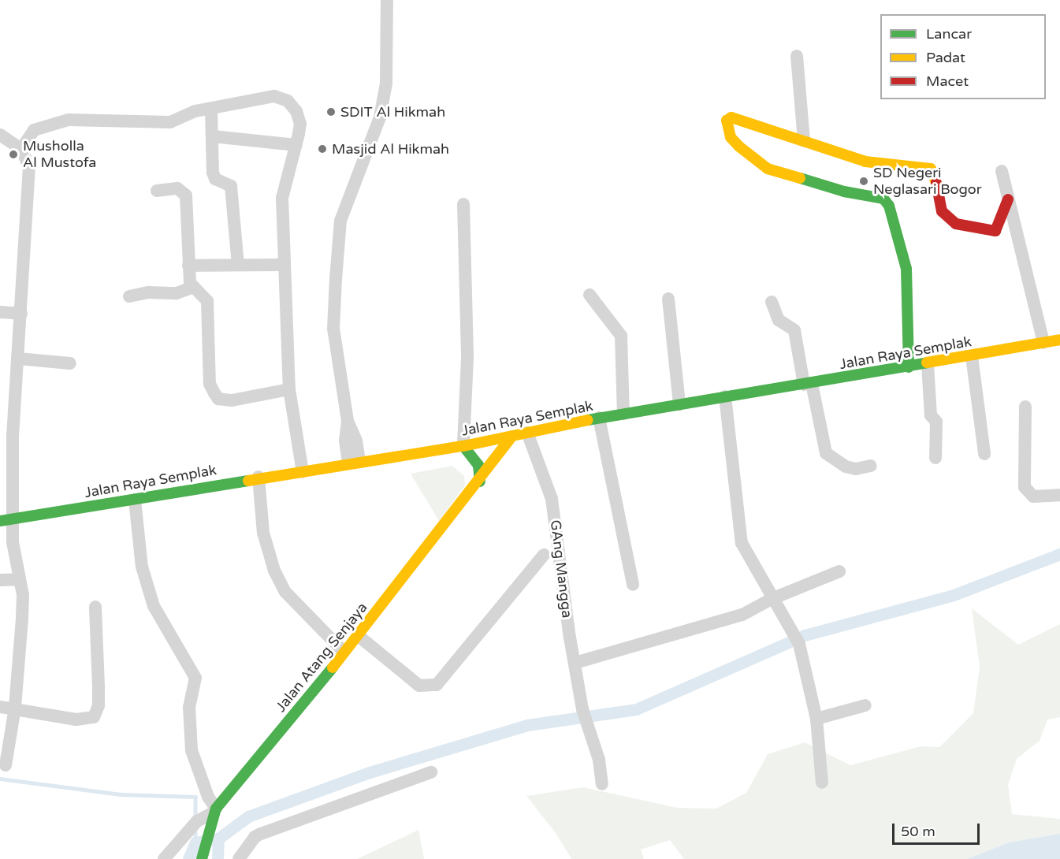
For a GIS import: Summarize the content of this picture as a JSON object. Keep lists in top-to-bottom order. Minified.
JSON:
{"streets":{"main road":["Jalan Raya Semplak","Jalan Atang Senjaya"],"street":["GAng Mangga"]},"crossings":[["Jalan Raya Semplak","GAng Mangga"],["Jalan Raya Semplak","Jalan Atang Senjaya"]],"places":["SDIT Al Hikmah","Masjid Al Hikmah","Musholla Al Mustofa","SD Negeri Neglasari Bogor"],"legend":["Lancar","Padat","Macet"],"scale_bar":"50 m"}
